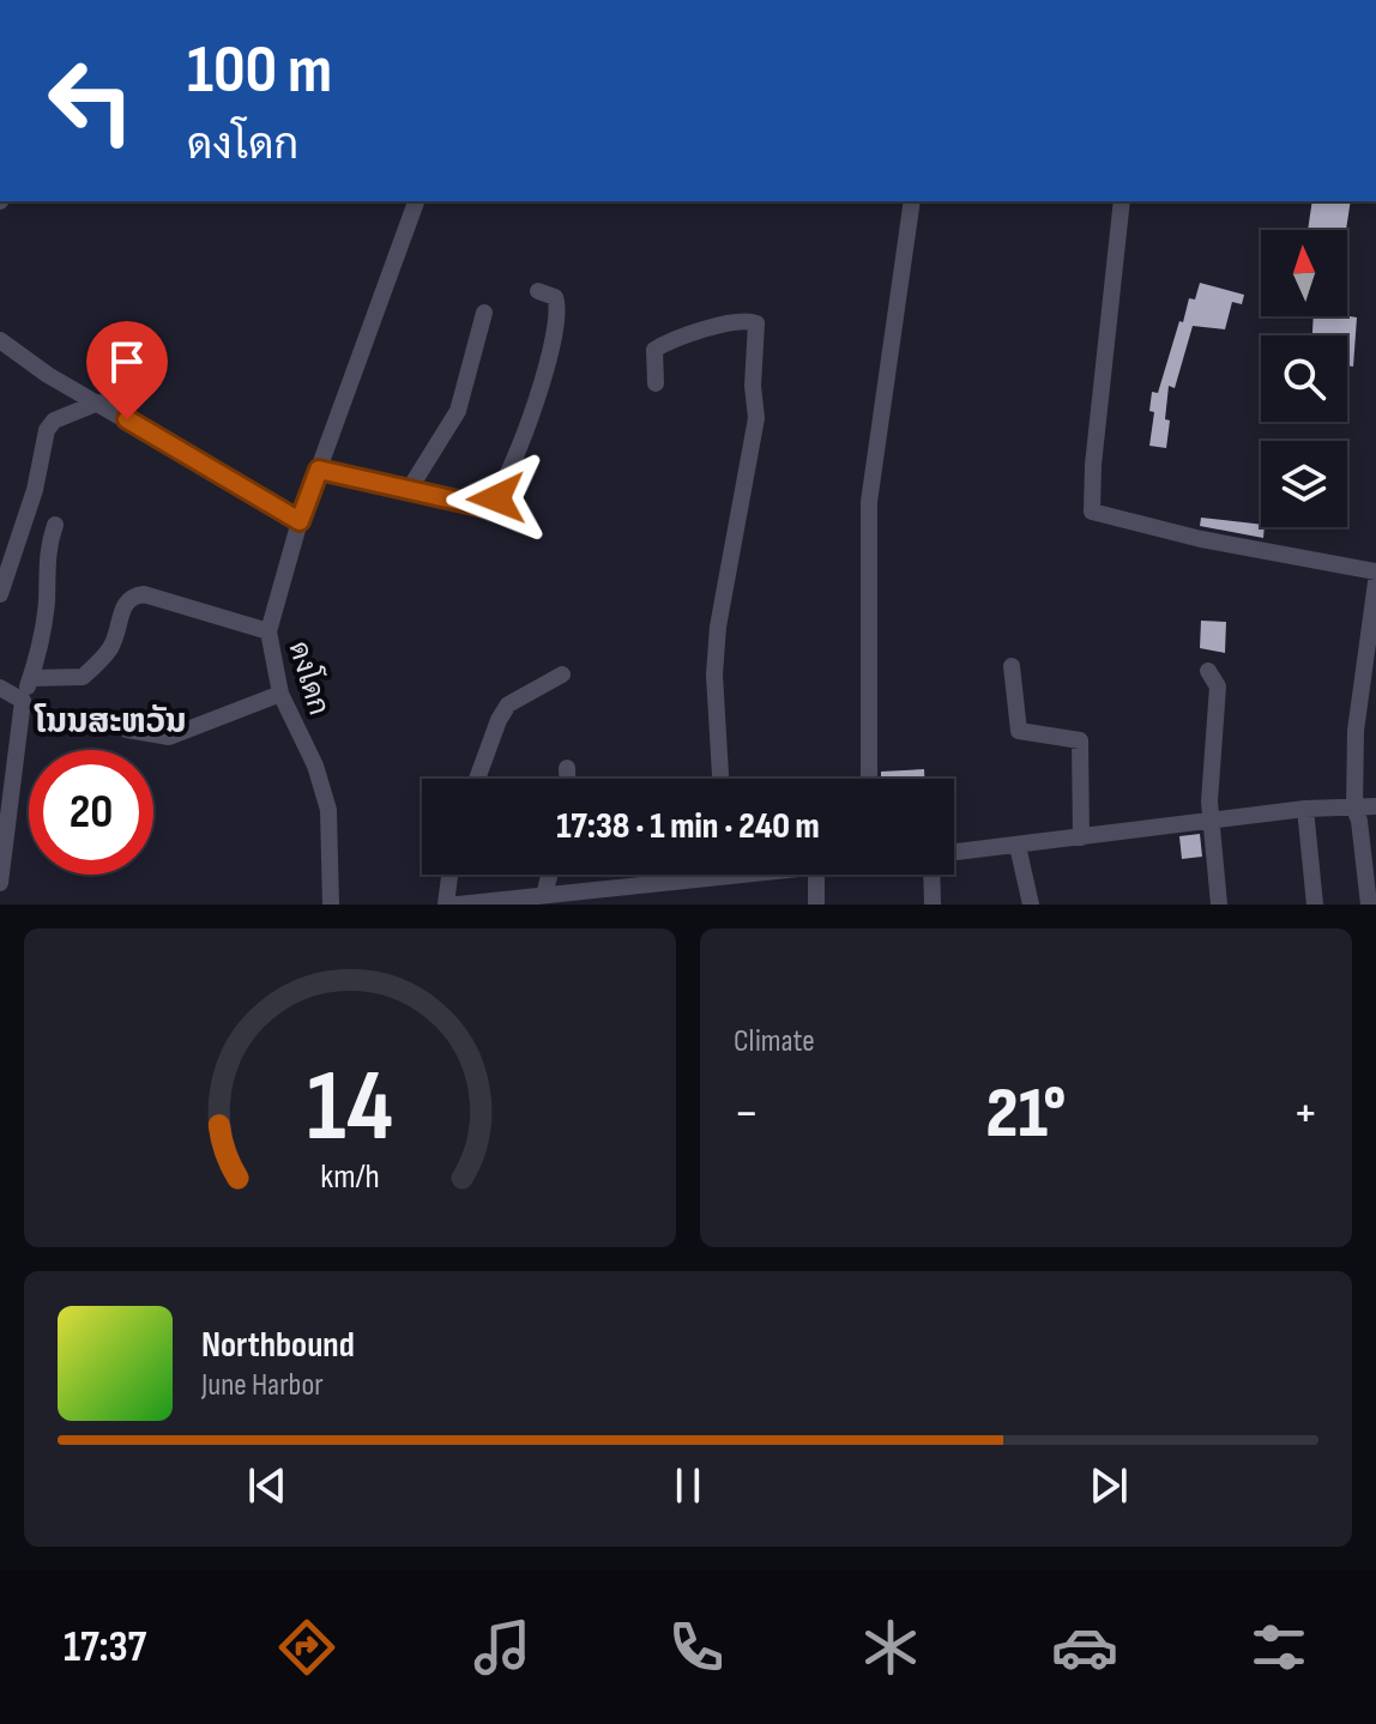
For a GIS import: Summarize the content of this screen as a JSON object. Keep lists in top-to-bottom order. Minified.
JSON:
{"streets":{"street":["ดงโดก"]},"districts":["ໂນນສະຫວັນ"],"north":"top","page":{"turn":["100 m","ดงโดก"],"limit":"20","trip":"17:38 · 1 min · 240 m","tile":"Climate","heat":["−","21°","+"],"song":["Northbound","June Harbor"],"tabs":"17:37","gauge":["14","km/h"]}}
